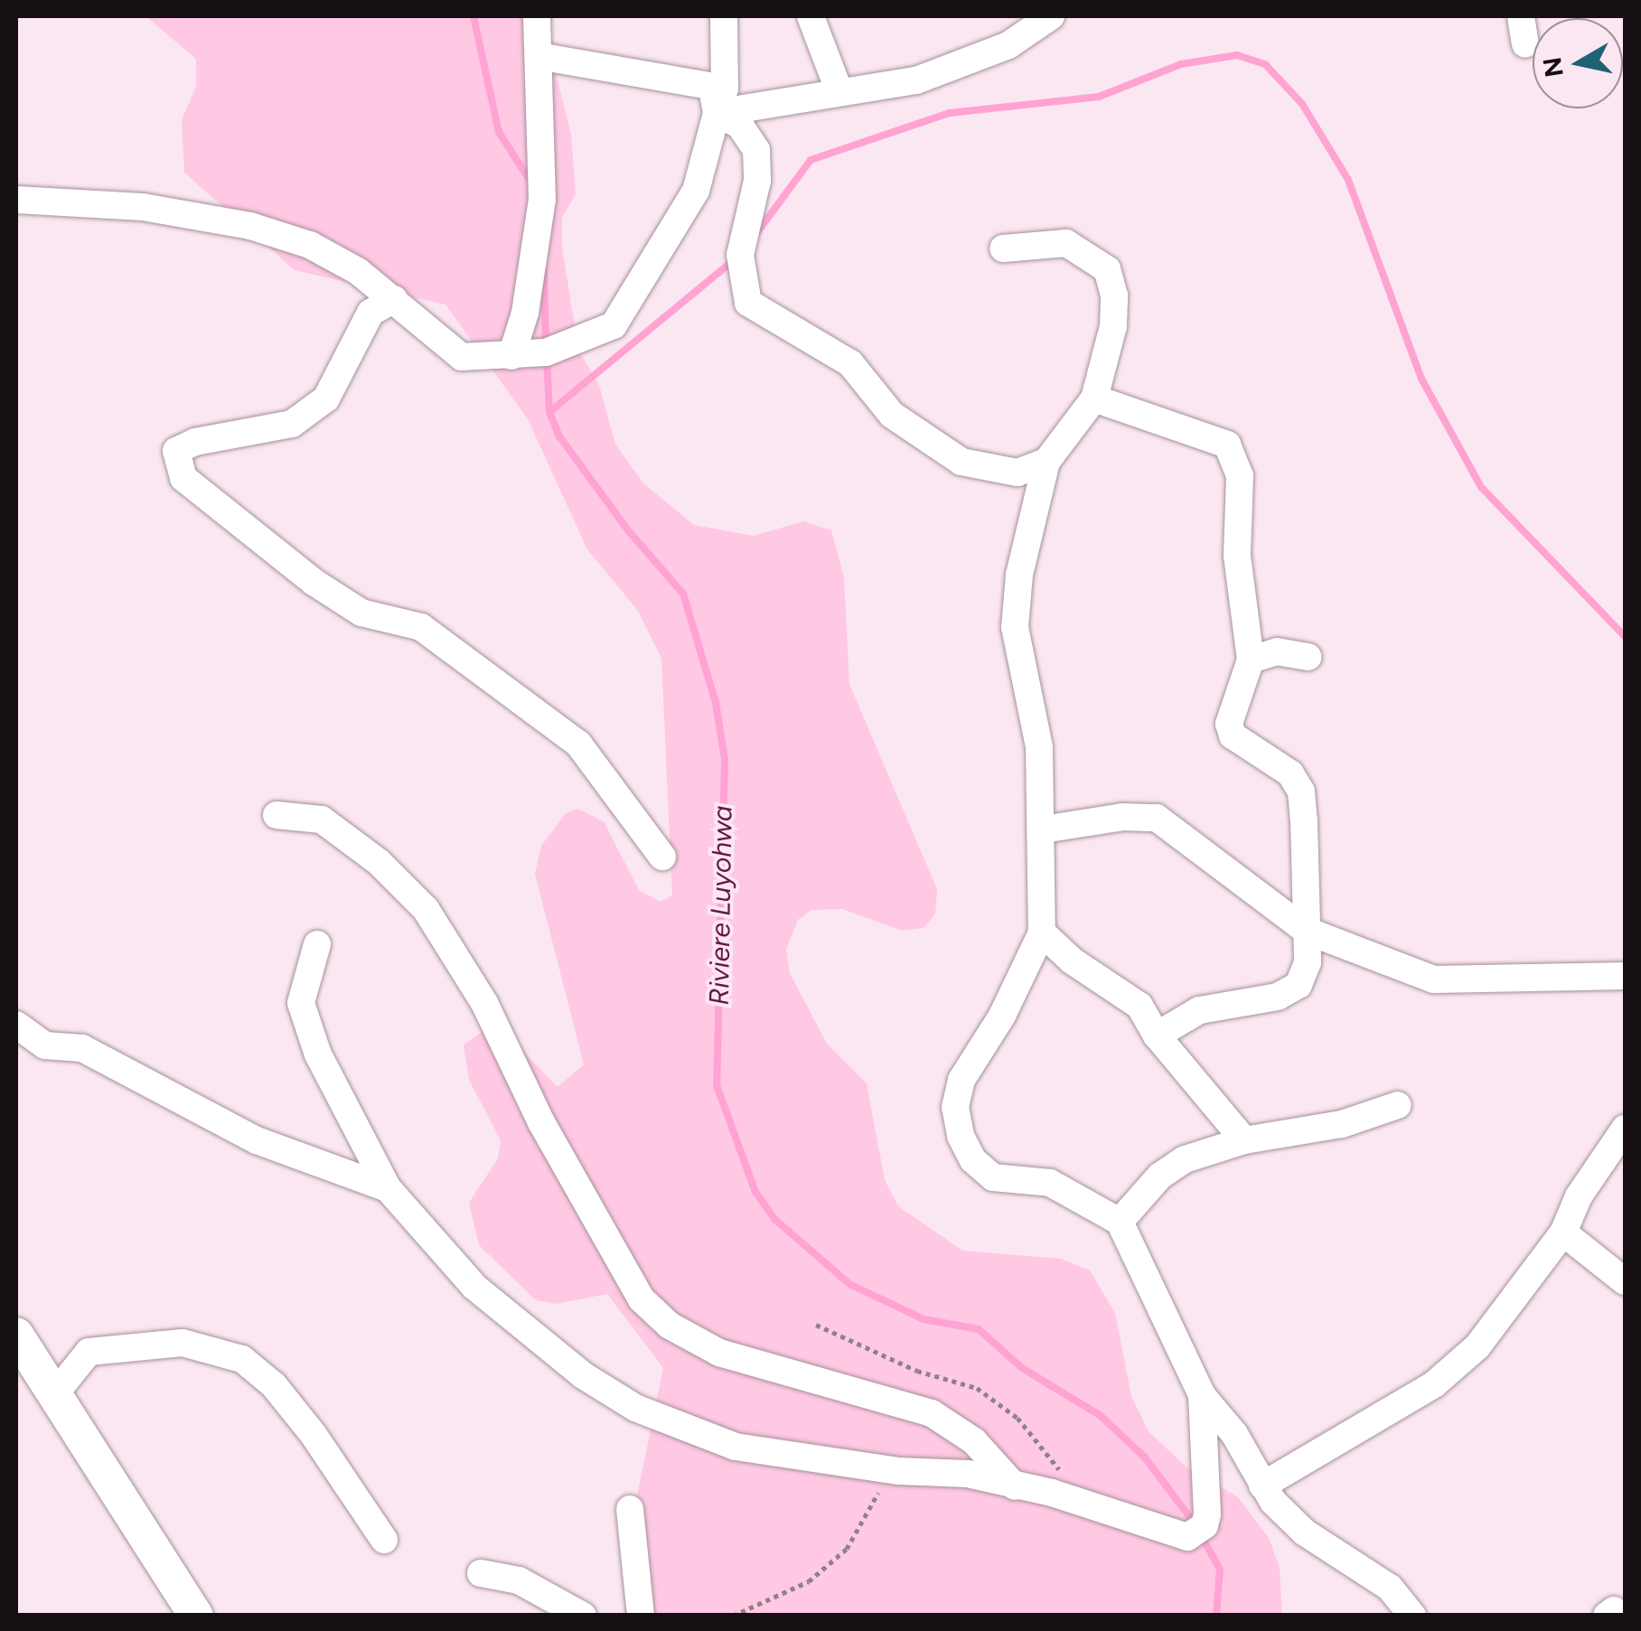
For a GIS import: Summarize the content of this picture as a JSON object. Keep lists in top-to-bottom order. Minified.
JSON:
{"water":["Riviere Luyohwa"],"north":"left"}
